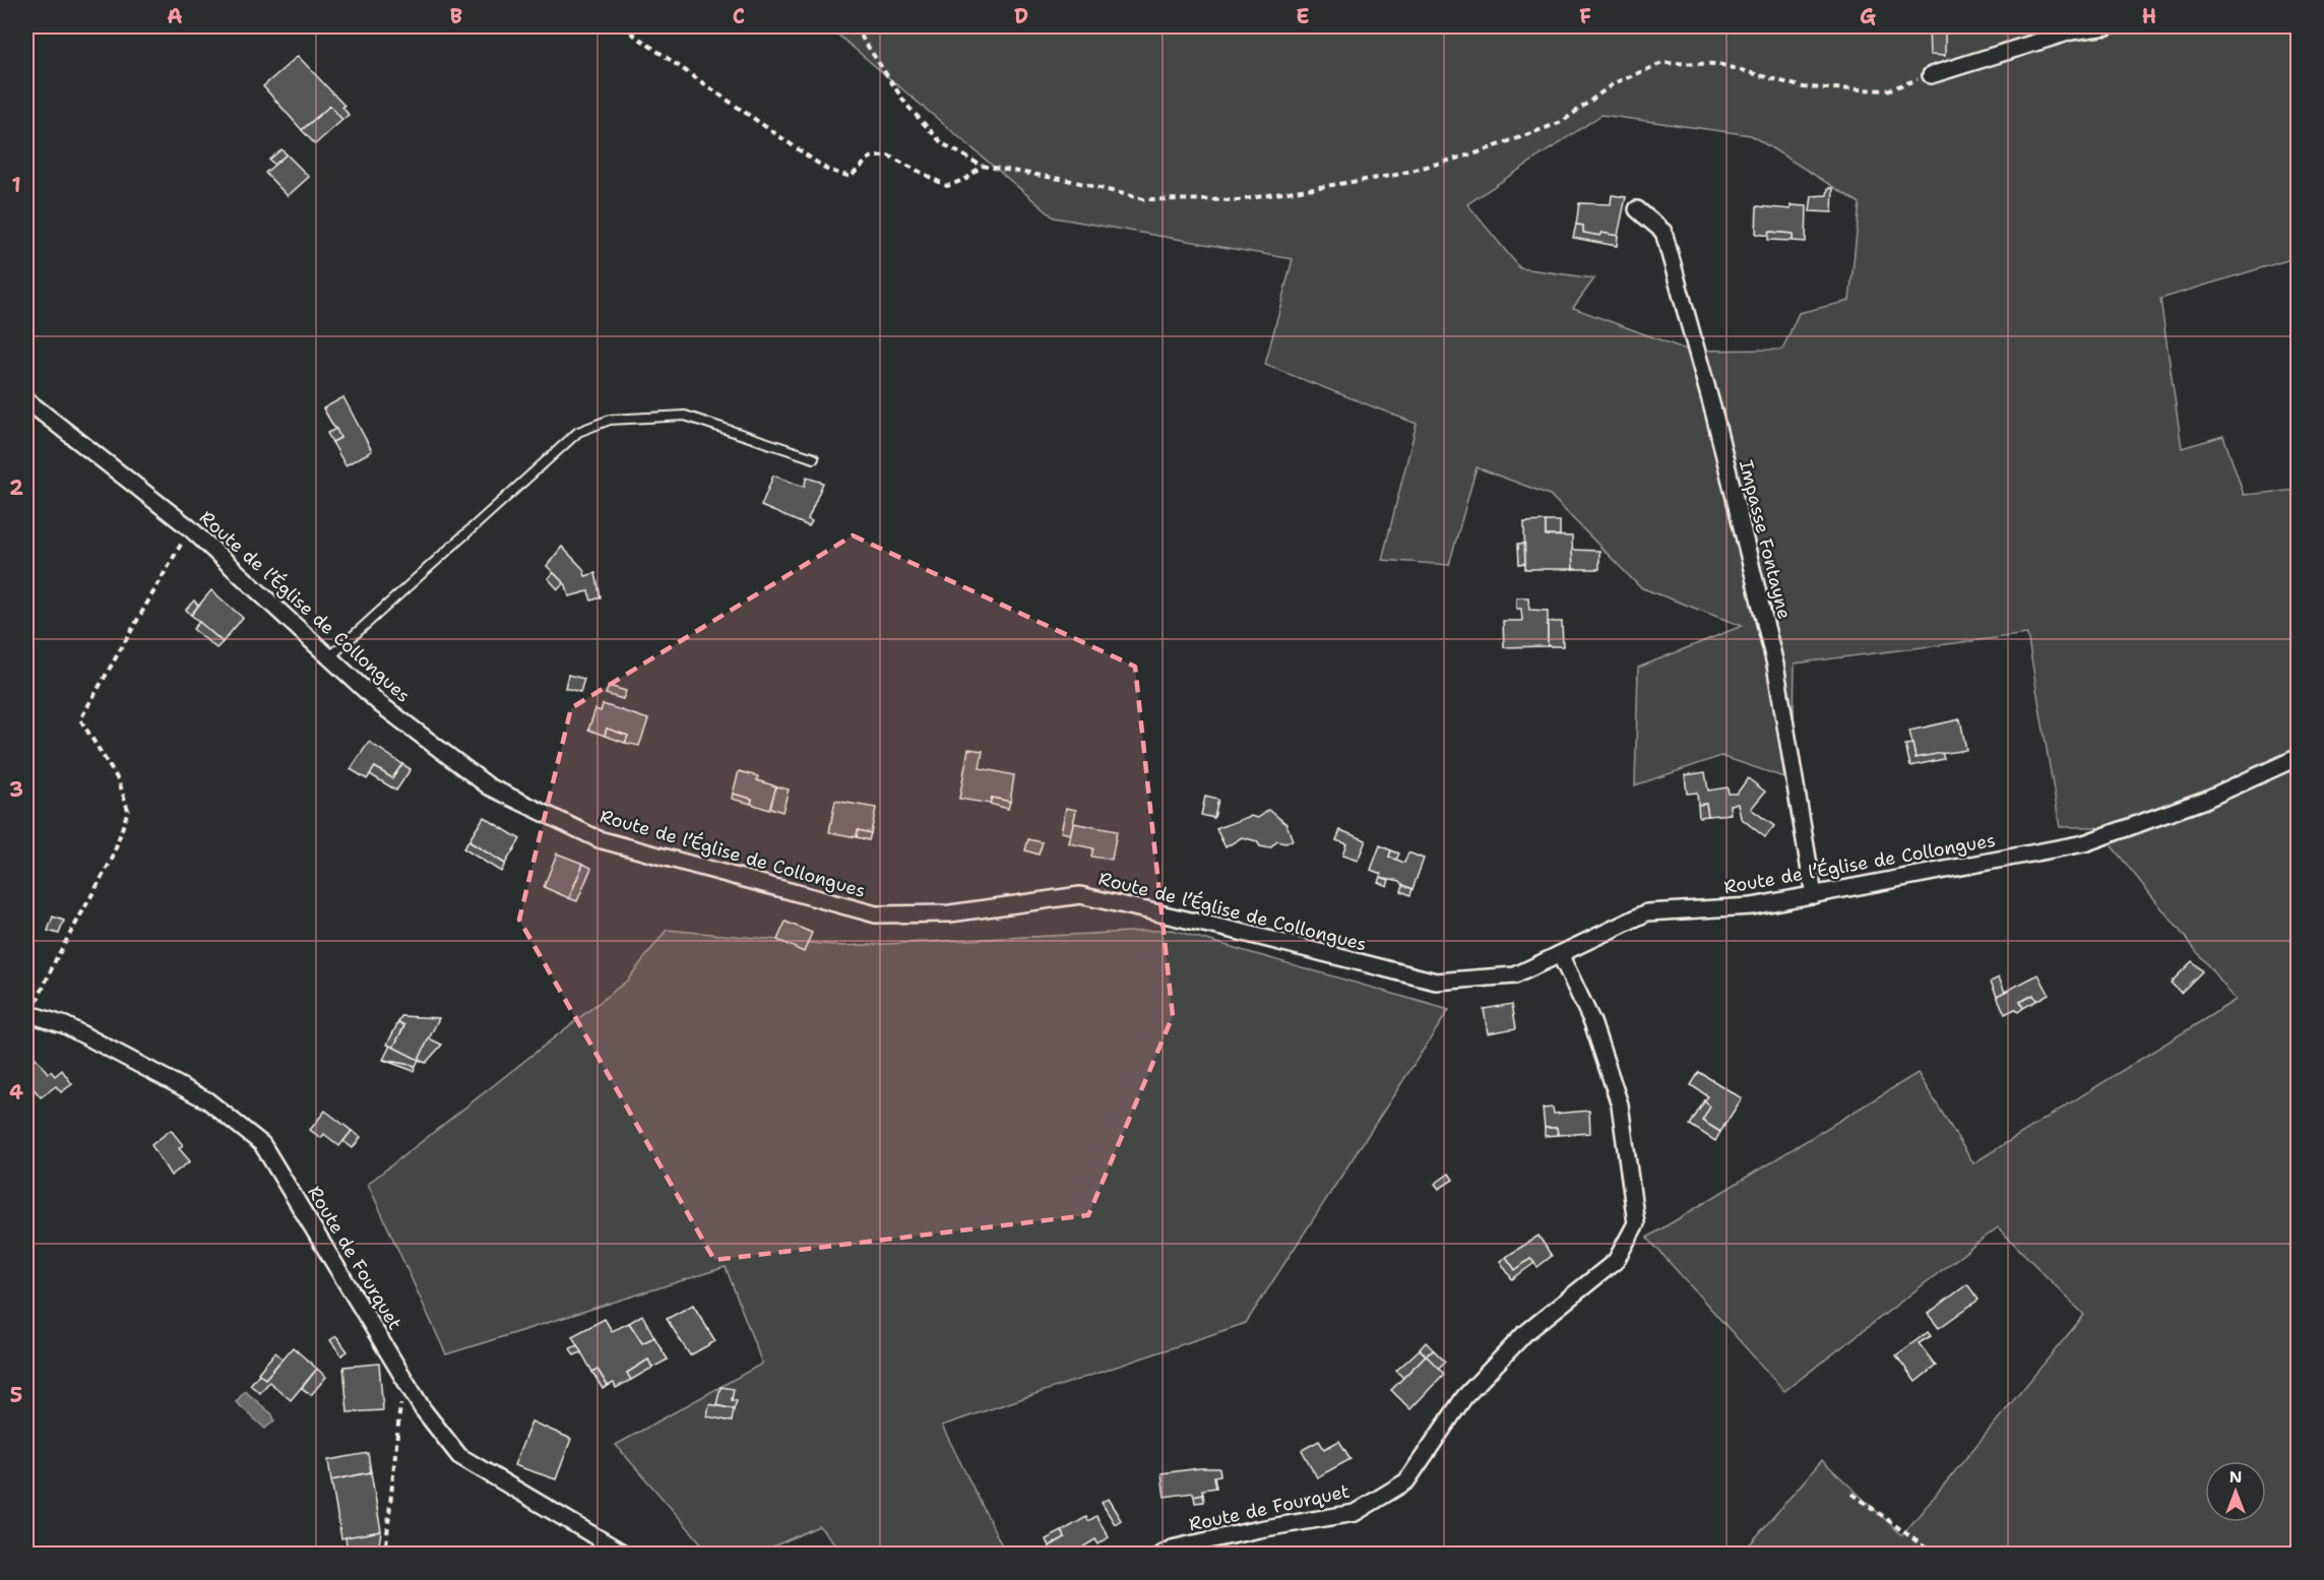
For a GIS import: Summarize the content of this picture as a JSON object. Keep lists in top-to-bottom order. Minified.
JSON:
{"streets":{"street":["Impasse Fontayne","Route de l’Église de Collongues","Route de Fourquet"]},"crossings":[["Impasse Fontayne","Route de l’Église de Collongues"],["Route de l’Église de Collongues","Route de Fourquet"]],"north":"top","grid":{"columns":["A","B","C","D","E","F","G","H"],"rows":["1","2","3","4","5"]}}
